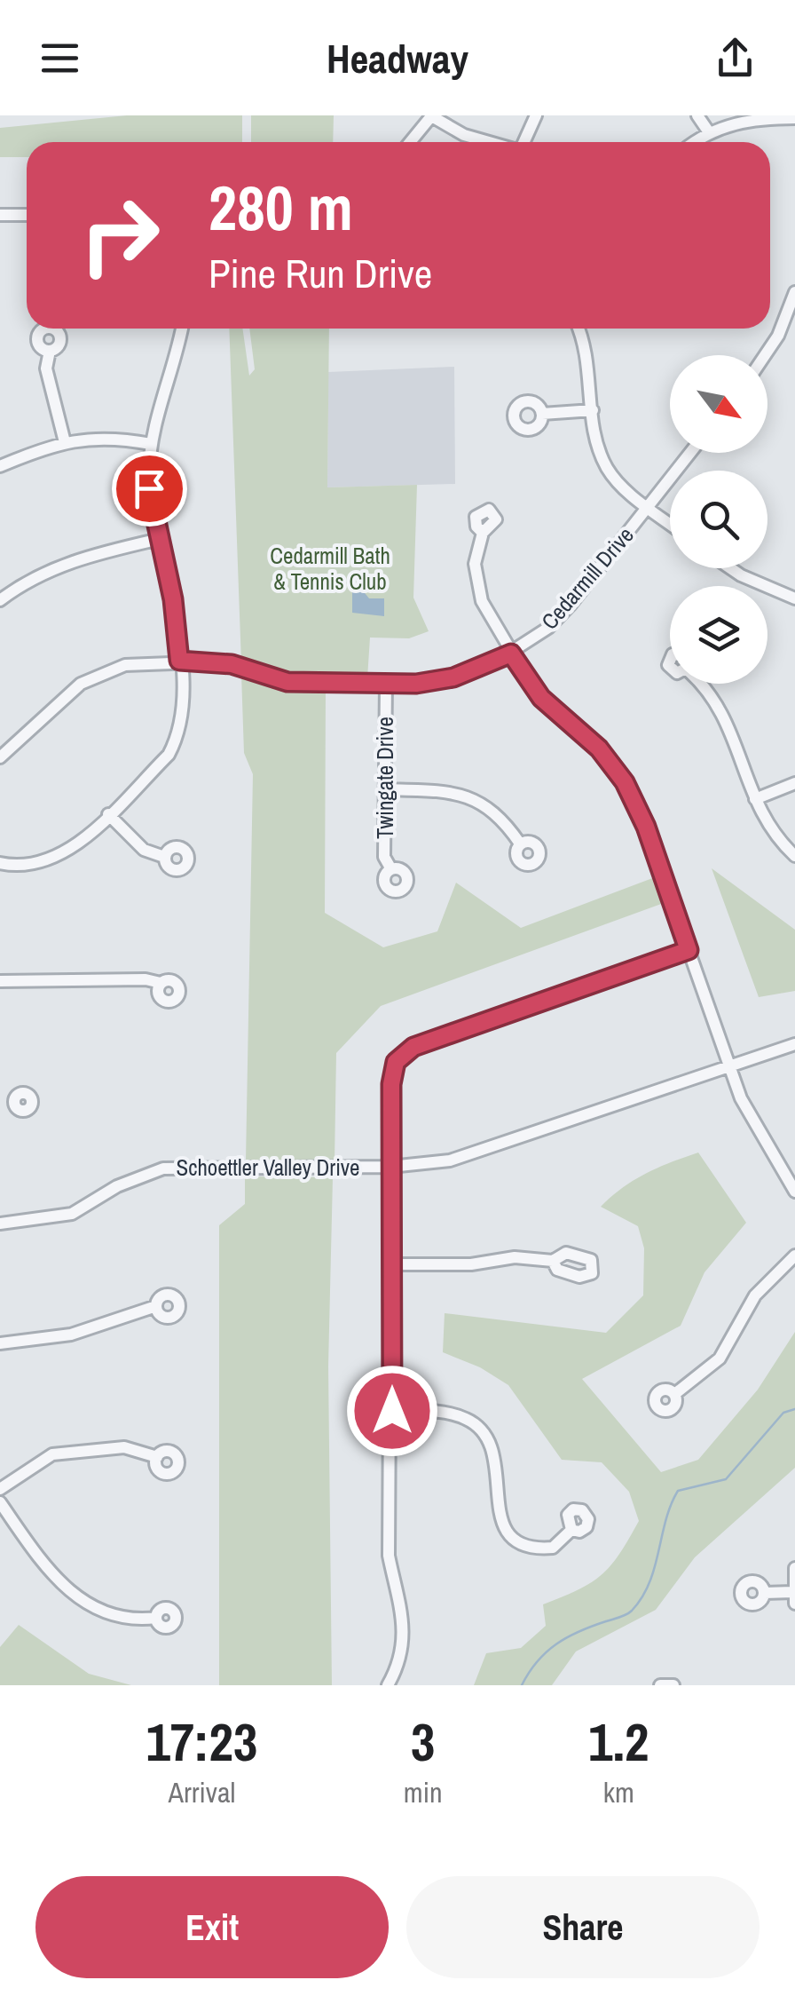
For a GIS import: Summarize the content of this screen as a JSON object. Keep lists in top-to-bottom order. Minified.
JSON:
{"streets":{"street":["Cedarmill Drive","Twingate Drive","Schoettler Valley Drive"]},"crossings":[["Cedarmill Drive","Twingate Drive"]],"parks":["Cedarmill Bath & Tennis Club"],"north":"bottom right","page":{"header":"Headway","turn":["280 m","Pine Run Drive"],"eta":["17:23","Arrival","3","min","1.2","km"],"buttons":["Exit","Share"]}}
